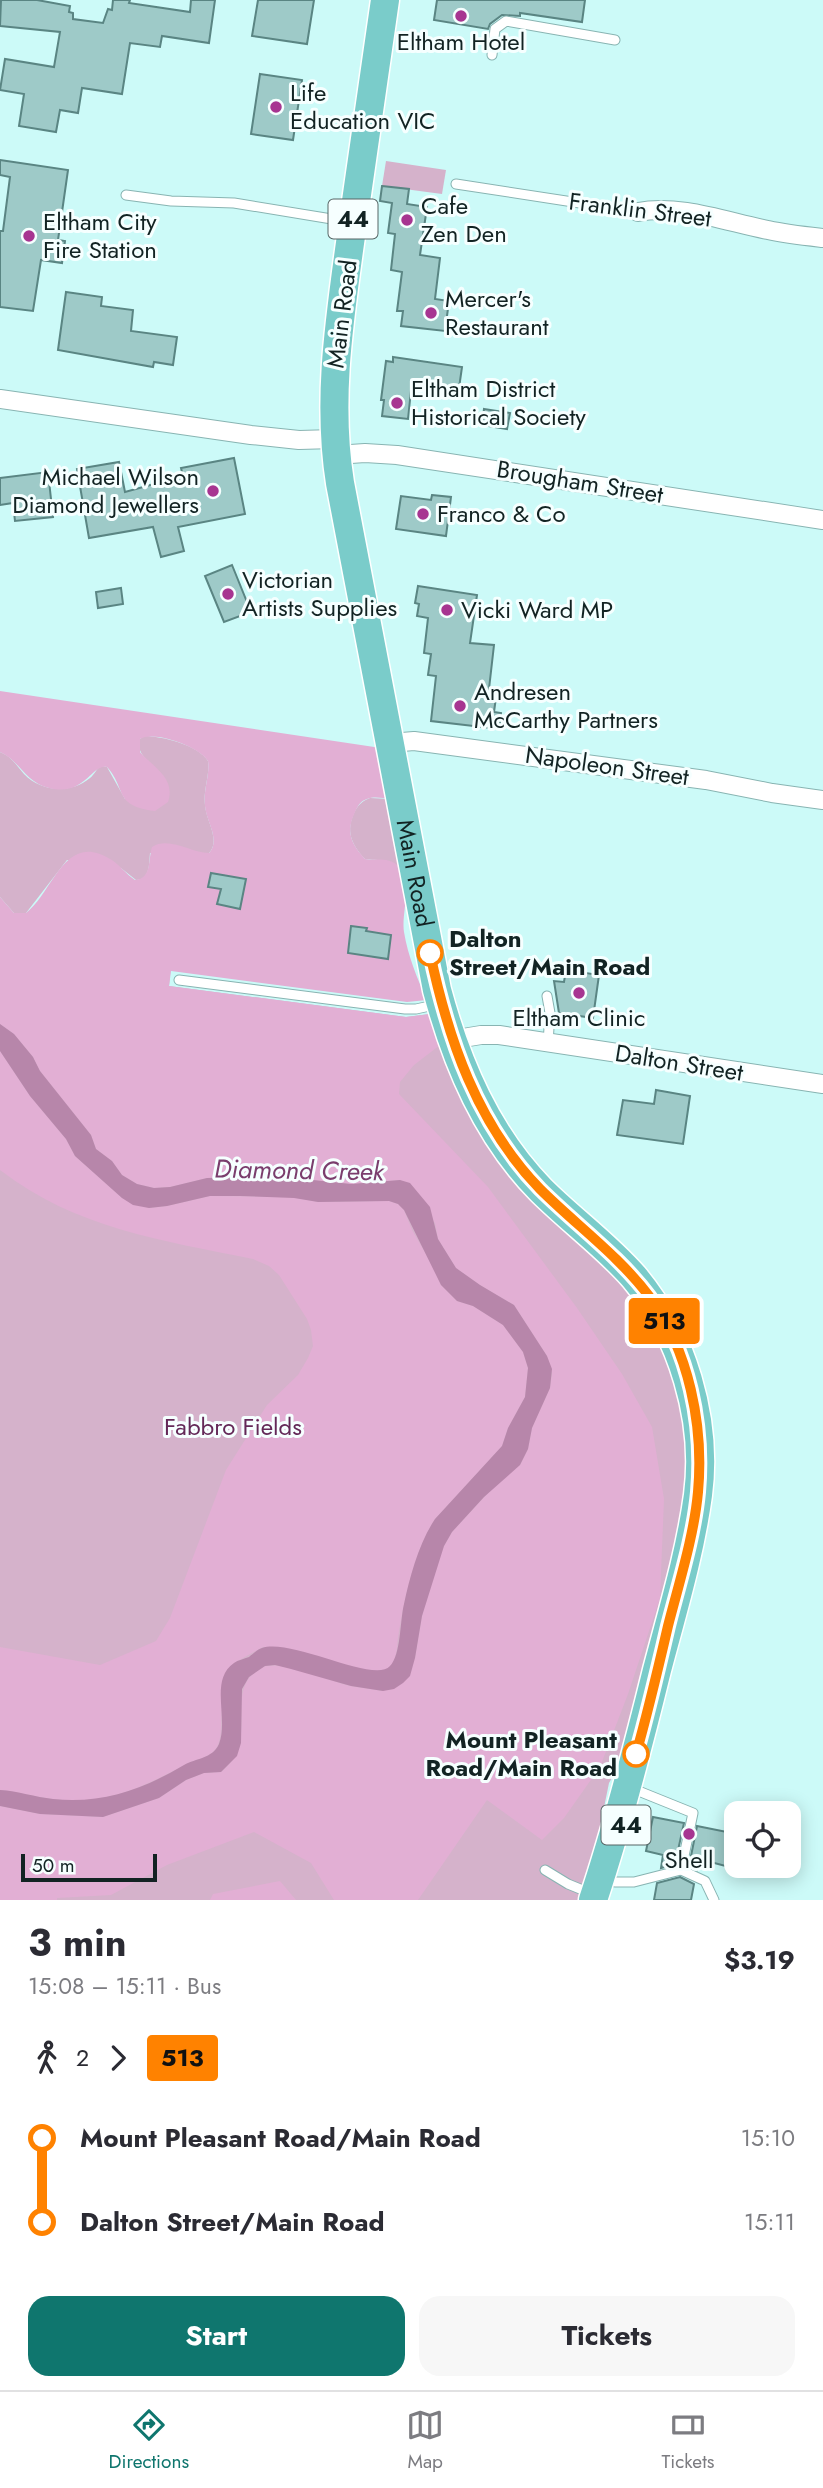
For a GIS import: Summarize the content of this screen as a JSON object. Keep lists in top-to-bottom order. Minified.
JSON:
{"streets":{"main road":["44","Main Road"],"street":["Franklin Street","Brougham Street","Napoleon Street","Dalton Street"]},"crossings":[["Main Road","Brougham Street"],["Main Road","Napoleon Street"],["Main Road","Dalton Street"]],"water":["Diamond Creek"],"parks":["Fabbro Fields"],"places":["Eltham Hotel","Life Education VIC","Cafe Zen Den","Eltham City Fire Station","Mercer's Restaurant","Eltham District Historical Society","Michael Wilson Diamond Jewellers","Franco & Co","Victorian Artists Supplies","Vicki Ward MP","Andresen McCarthy Partners","Dalton Street/Main Road","Eltham Clinic","Mount Pleasant Road/Main Road","Shell"],"lines":["bus line 513"],"scale_bar":"50 m","page":{"on_map":"513","scale":"50 m","heading":["3 min","15:08 – 15:11 · Bus","$3.19"],"legs":["2","513"],"list":[{"name":"Mount Pleasant Road/Main Road","value":"15:10"},{"name":"Dalton Street/Main Road","value":"15:11"}],"buttons":["Start","Tickets"],"tabs":["Directions","Map","Tickets"]}}
